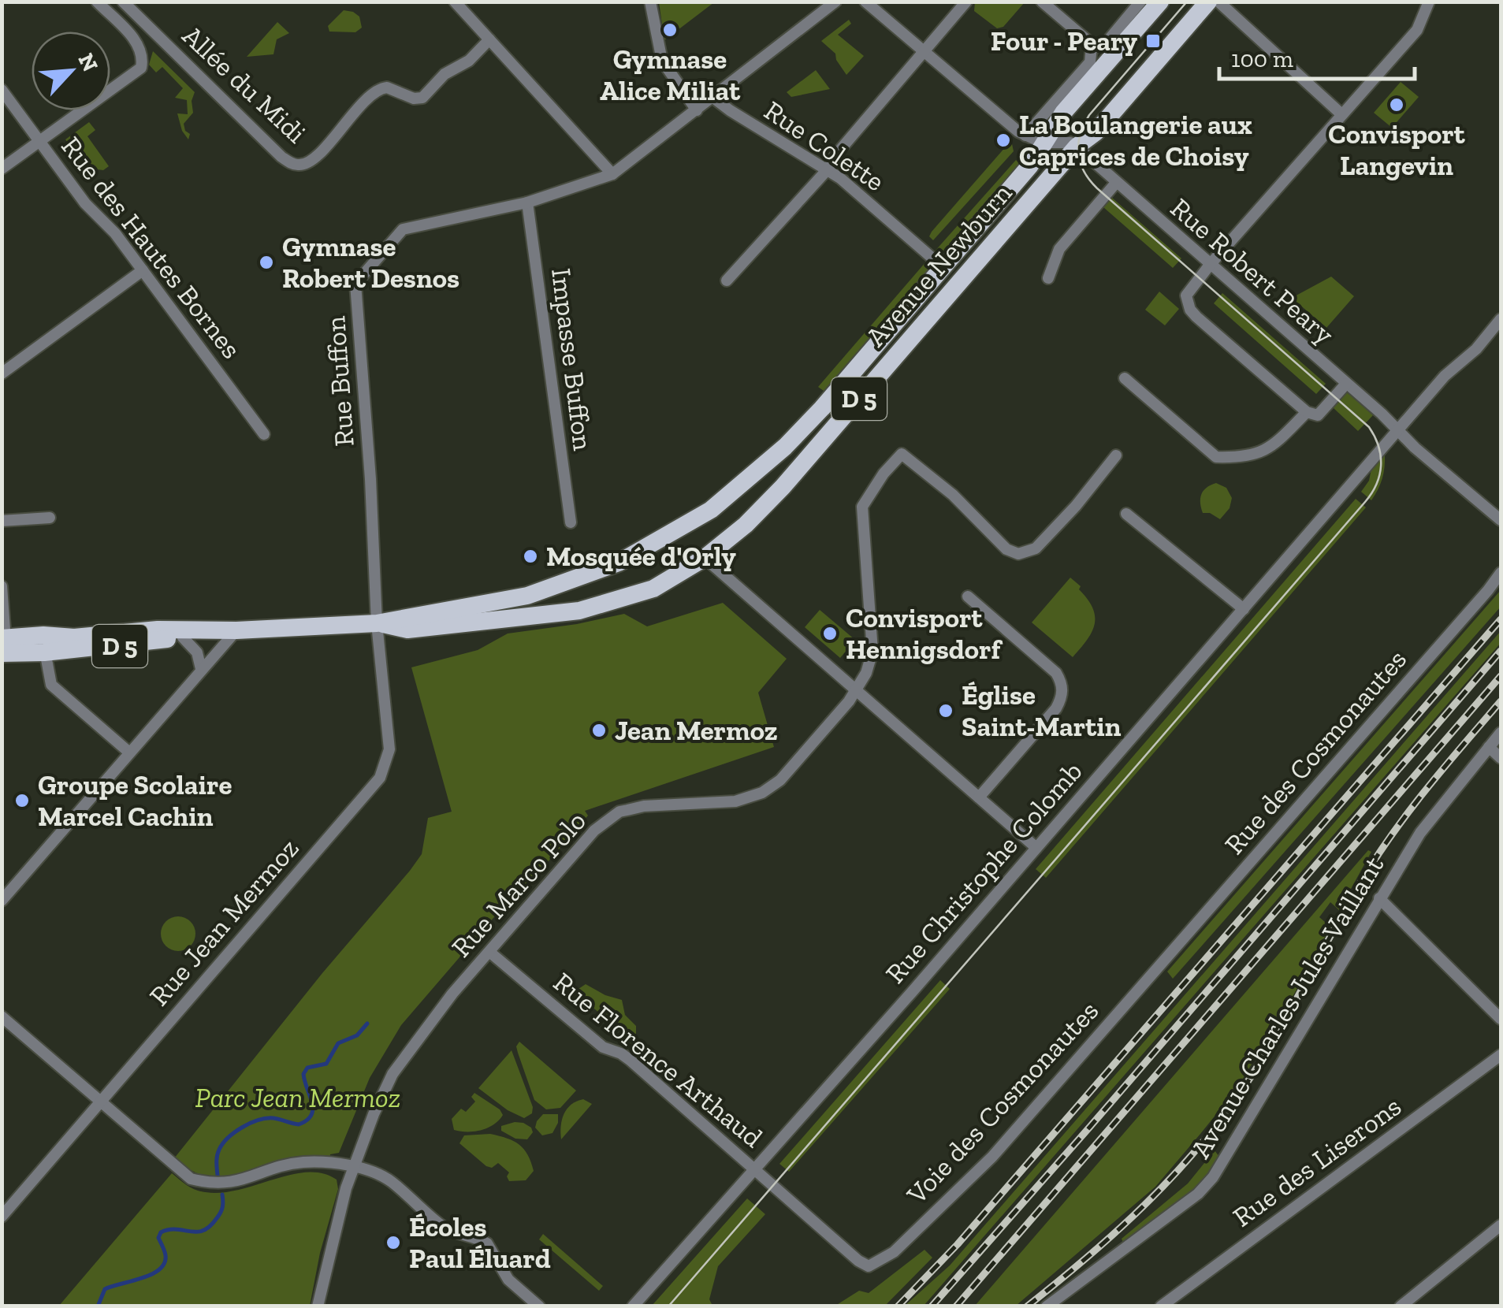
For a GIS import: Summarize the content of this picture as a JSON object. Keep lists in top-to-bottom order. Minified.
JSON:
{"streets":{"main road":["Avenue Newburn","D 5"],"street":["Allée du Midi","Rue Colette","Rue des Hautes Bornes","Rue Robert Peary","Impasse Buffon","Rue Buffon","Rue des Cosmonautes","Rue Christophe Colomb","Rue Marco Polo","Rue Jean Mermoz","Avenue Charles Jules Vaillant","Rue Florence Arthaud","Voie des Cosmonautes","Rue des Liserons"]},"crossings":[["Rue Colette","Avenue Newburn"],["Rue Colette","Rue Buffon"],["Avenue Newburn","Rue Robert Peary"],["Avenue Newburn","Rue Buffon"],["Avenue Newburn","D 5"],["Avenue Newburn","Rue Jean Mermoz"],["Rue Robert Peary","Rue Christophe Colomb"],["Impasse Buffon","Rue Buffon"],["Rue Buffon","D 5"],["Rue Buffon","Rue Jean Mermoz"],["D 5","Rue Jean Mermoz"],["Rue des Cosmonautes","Voie des Cosmonautes"],["Rue Christophe Colomb","Rue Florence Arthaud"],["Rue Marco Polo","Rue Florence Arthaud"],["Rue Florence Arthaud","Voie des Cosmonautes"]],"parks":["Parc Jean Mermoz"],"places":{"other":["Gymnase Alice Miliat","Convisport Langevin","La Boulangerie aux Caprices de Choisy","Gymnase Robert Desnos","Mosquée d'Orly","Convisport Hennigsdorf","Église Saint-Martin","Jean Mermoz","Groupe Scolaire Marcel Cachin","Écoles Paul Éluard"],"transit":["Four - Peary"]},"scale_bar":"100 m","north":"top right"}
